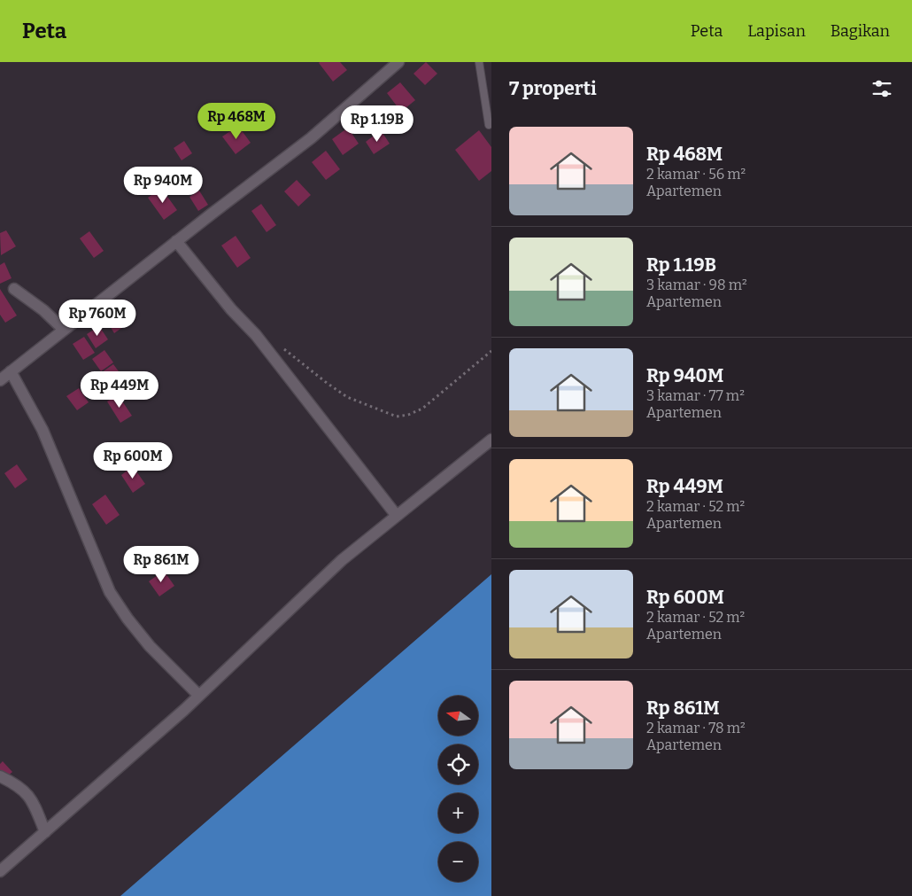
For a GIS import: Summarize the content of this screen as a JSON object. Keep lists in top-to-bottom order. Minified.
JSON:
{"north":"left","page":{"header":"Peta","nav":["Peta","Lapisan","Bagikan"],"heading":"7 properti","price":["Rp 468M","Rp 1.19B","Rp 940M","Rp 760M","Rp 449M","Rp 600M","Rp 861M"],"list":[{"name":"Rp 468M","note":"2 kamar · 56 m² · Apartemen"},{"name":"Rp 1.19B","note":"3 kamar · 98 m² · Apartemen"},{"name":"Rp 940M","note":"3 kamar · 77 m² · Apartemen"},{"name":"Rp 449M","note":"2 kamar · 52 m² · Apartemen"},{"name":"Rp 600M","note":"2 kamar · 52 m² · Apartemen"},{"name":"Rp 861M","note":"2 kamar · 78 m² · Apartemen"}],"map_buttons":["+","−"]}}
